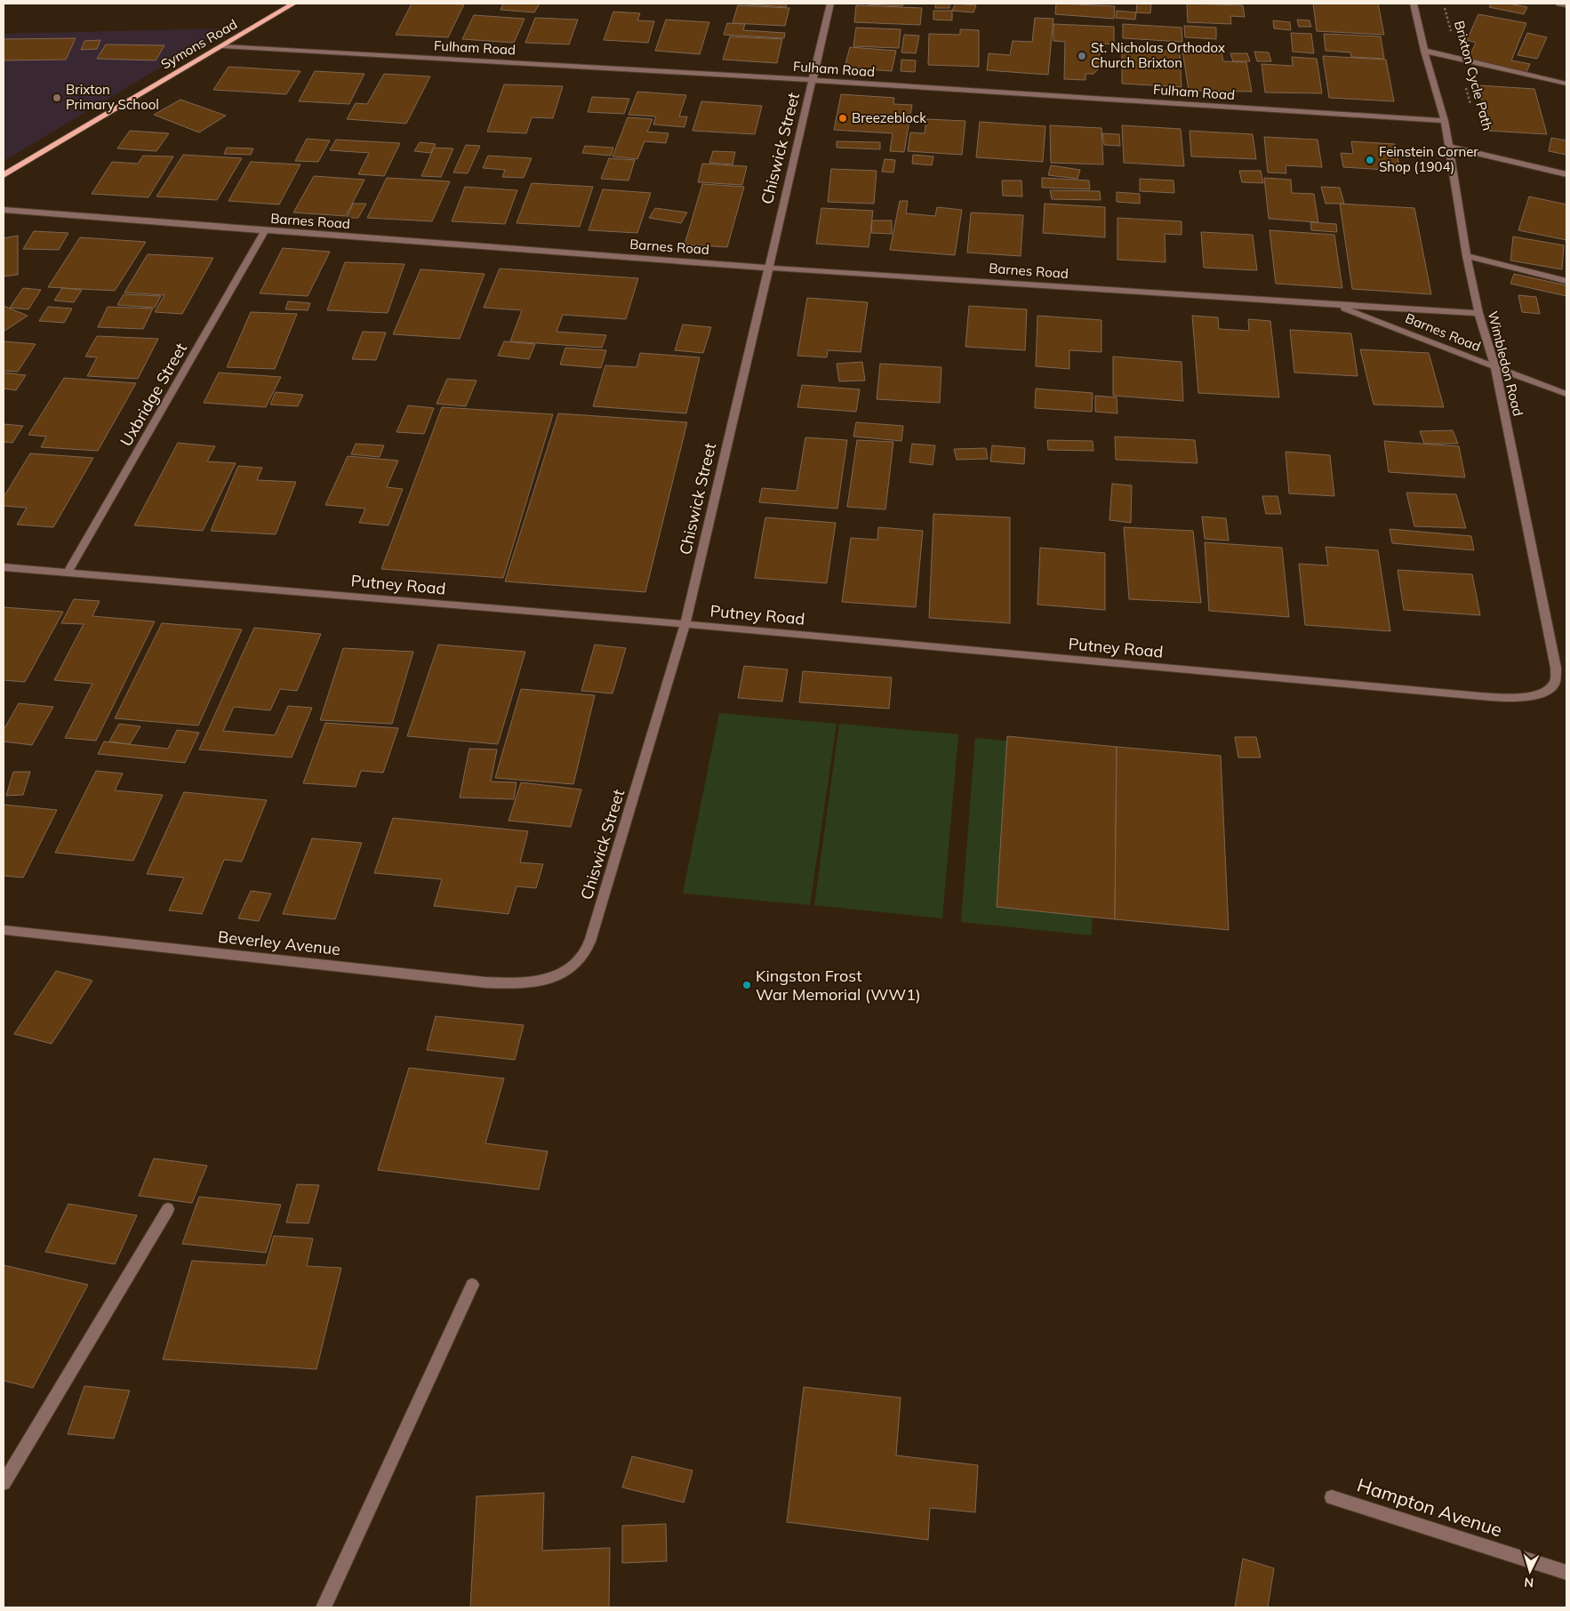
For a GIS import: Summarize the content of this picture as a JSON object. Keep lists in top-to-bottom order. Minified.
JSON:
{"streets":{"main road":["Symons Road"],"street":["Fulham Road","Chiswick Street","Barnes Road","Wimbledon Road","Uxbridge Street","Putney Road","Beverley Avenue","Hampton Avenue"],"path":["Brixton Cycle Path"]},"crossings":[["Symons Road","Fulham Road"],["Fulham Road","Chiswick Street"],["Fulham Road","Wimbledon Road"],["Chiswick Street","Barnes Road"],["Chiswick Street","Putney Road"],["Chiswick Street","Beverley Avenue"],["Barnes Road","Wimbledon Road"],["Barnes Road","Uxbridge Street"],["Wimbledon Road","Putney Road"],["Uxbridge Street","Putney Road"]],"places":["St. Nicholas Orthodox Church Brixton","Brixton Primary School","Breezeblock","Feinstein Corner Shop (1904)","Kingston Frost War Memorial (WW1)"],"north":"bottom"}
